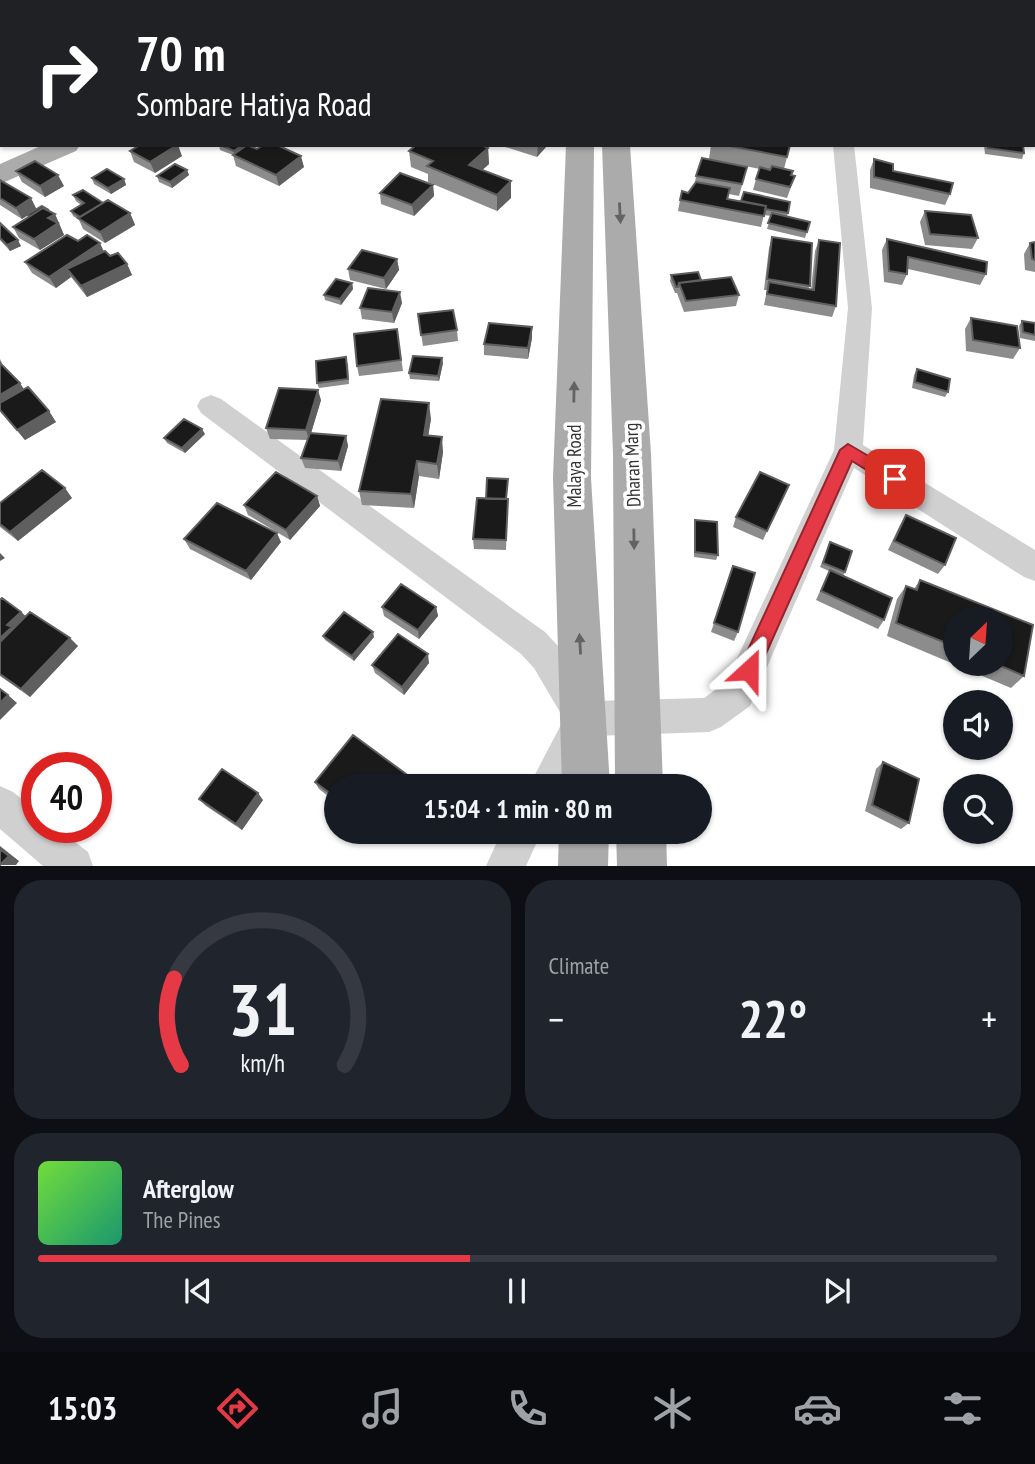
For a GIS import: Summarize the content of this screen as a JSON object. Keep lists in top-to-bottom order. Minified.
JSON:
{"streets":{"main road":["Dharan Marg","Malaya Road"]},"one_way":["Dharan Marg","Malaya Road"],"north":"top right","page":{"turn":["70 m","Sombare Hatiya Road"],"limit":"40","trip":"15:04 · 1 min · 80 m","tile":"Climate","heat":["−","22°","+"],"song":["Afterglow","The Pines"],"tabs":"15:03","gauge":["31","km/h"]}}
